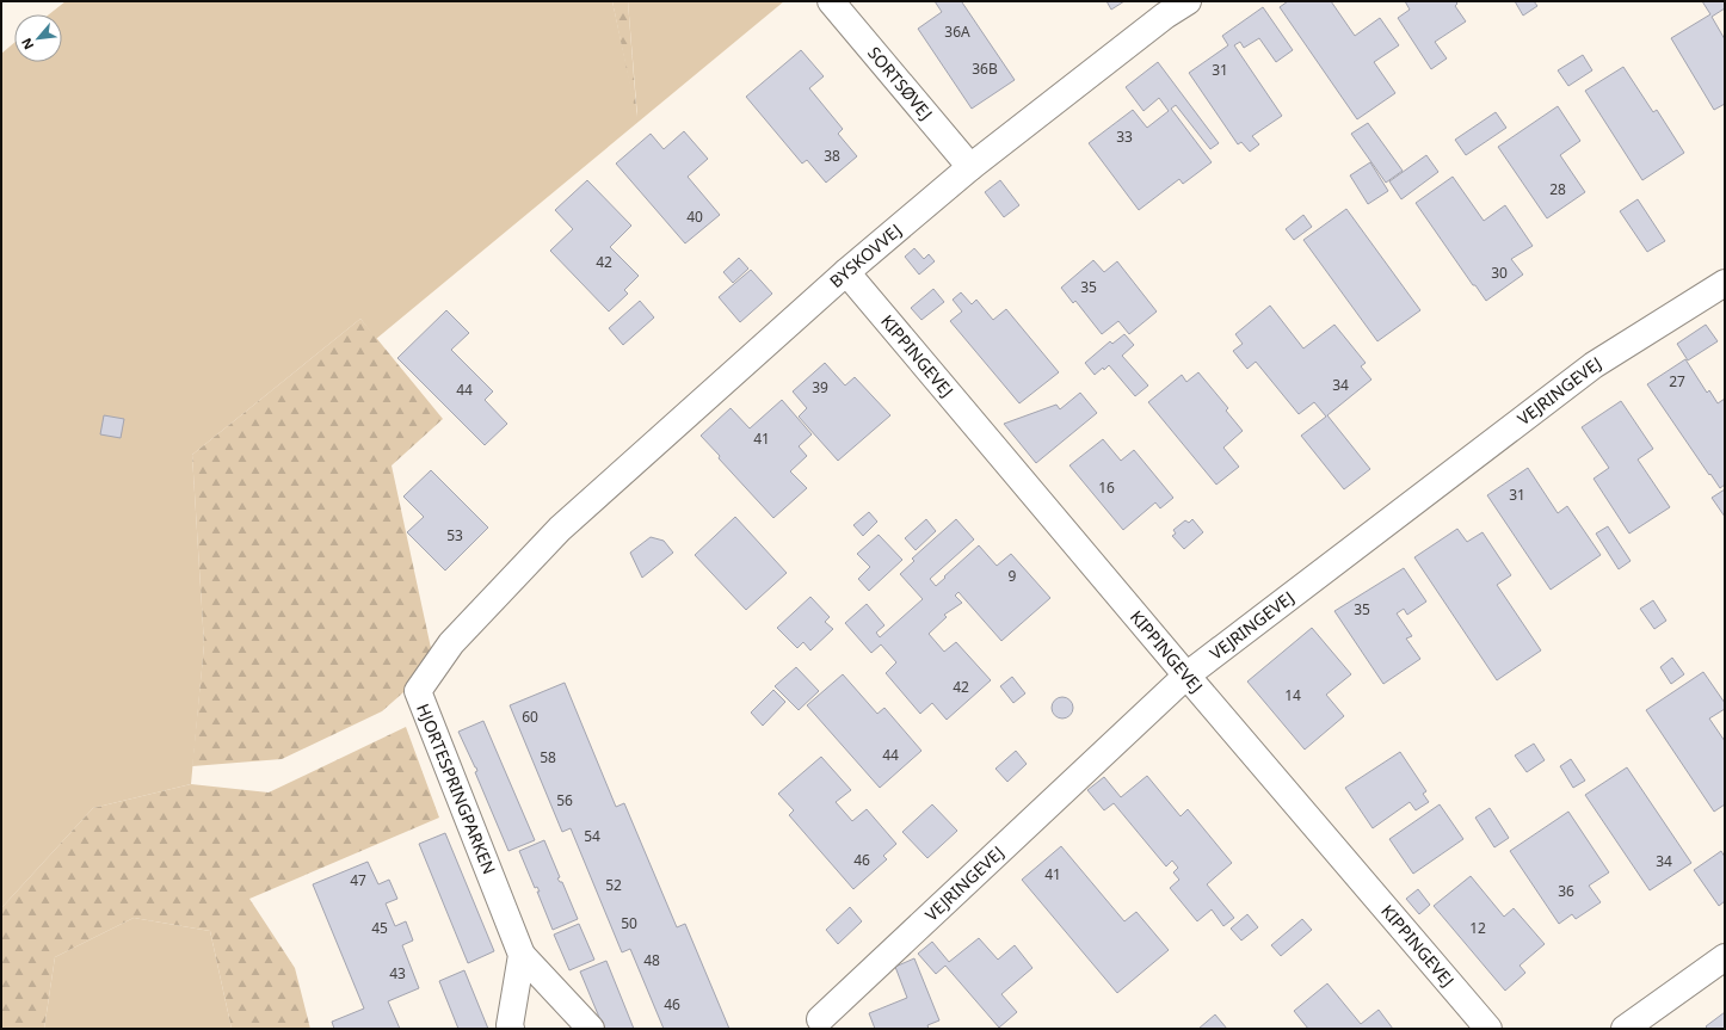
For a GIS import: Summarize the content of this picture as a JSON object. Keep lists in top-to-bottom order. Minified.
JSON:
{"streets":{"street":["SORTSØVEJ","BYSKOVVEJ","KIPPINGEVEJ","VEJRINGEVEJ","HJORTESPRINGPARKEN"]},"crossings":[["SORTSØVEJ","BYSKOVVEJ"],["BYSKOVVEJ","KIPPINGEVEJ"],["BYSKOVVEJ","HJORTESPRINGPARKEN"],["KIPPINGEVEJ","VEJRINGEVEJ"]],"house_numbers":["36A","36B","31","33","38","28","40","42","30","35","27","34","39","44","41","16","31","53","9","35","42","14","60","44","58","56","54","46","34","41","47","52","36","50","45","12","48","43","46"],"north":"bottom left"}
